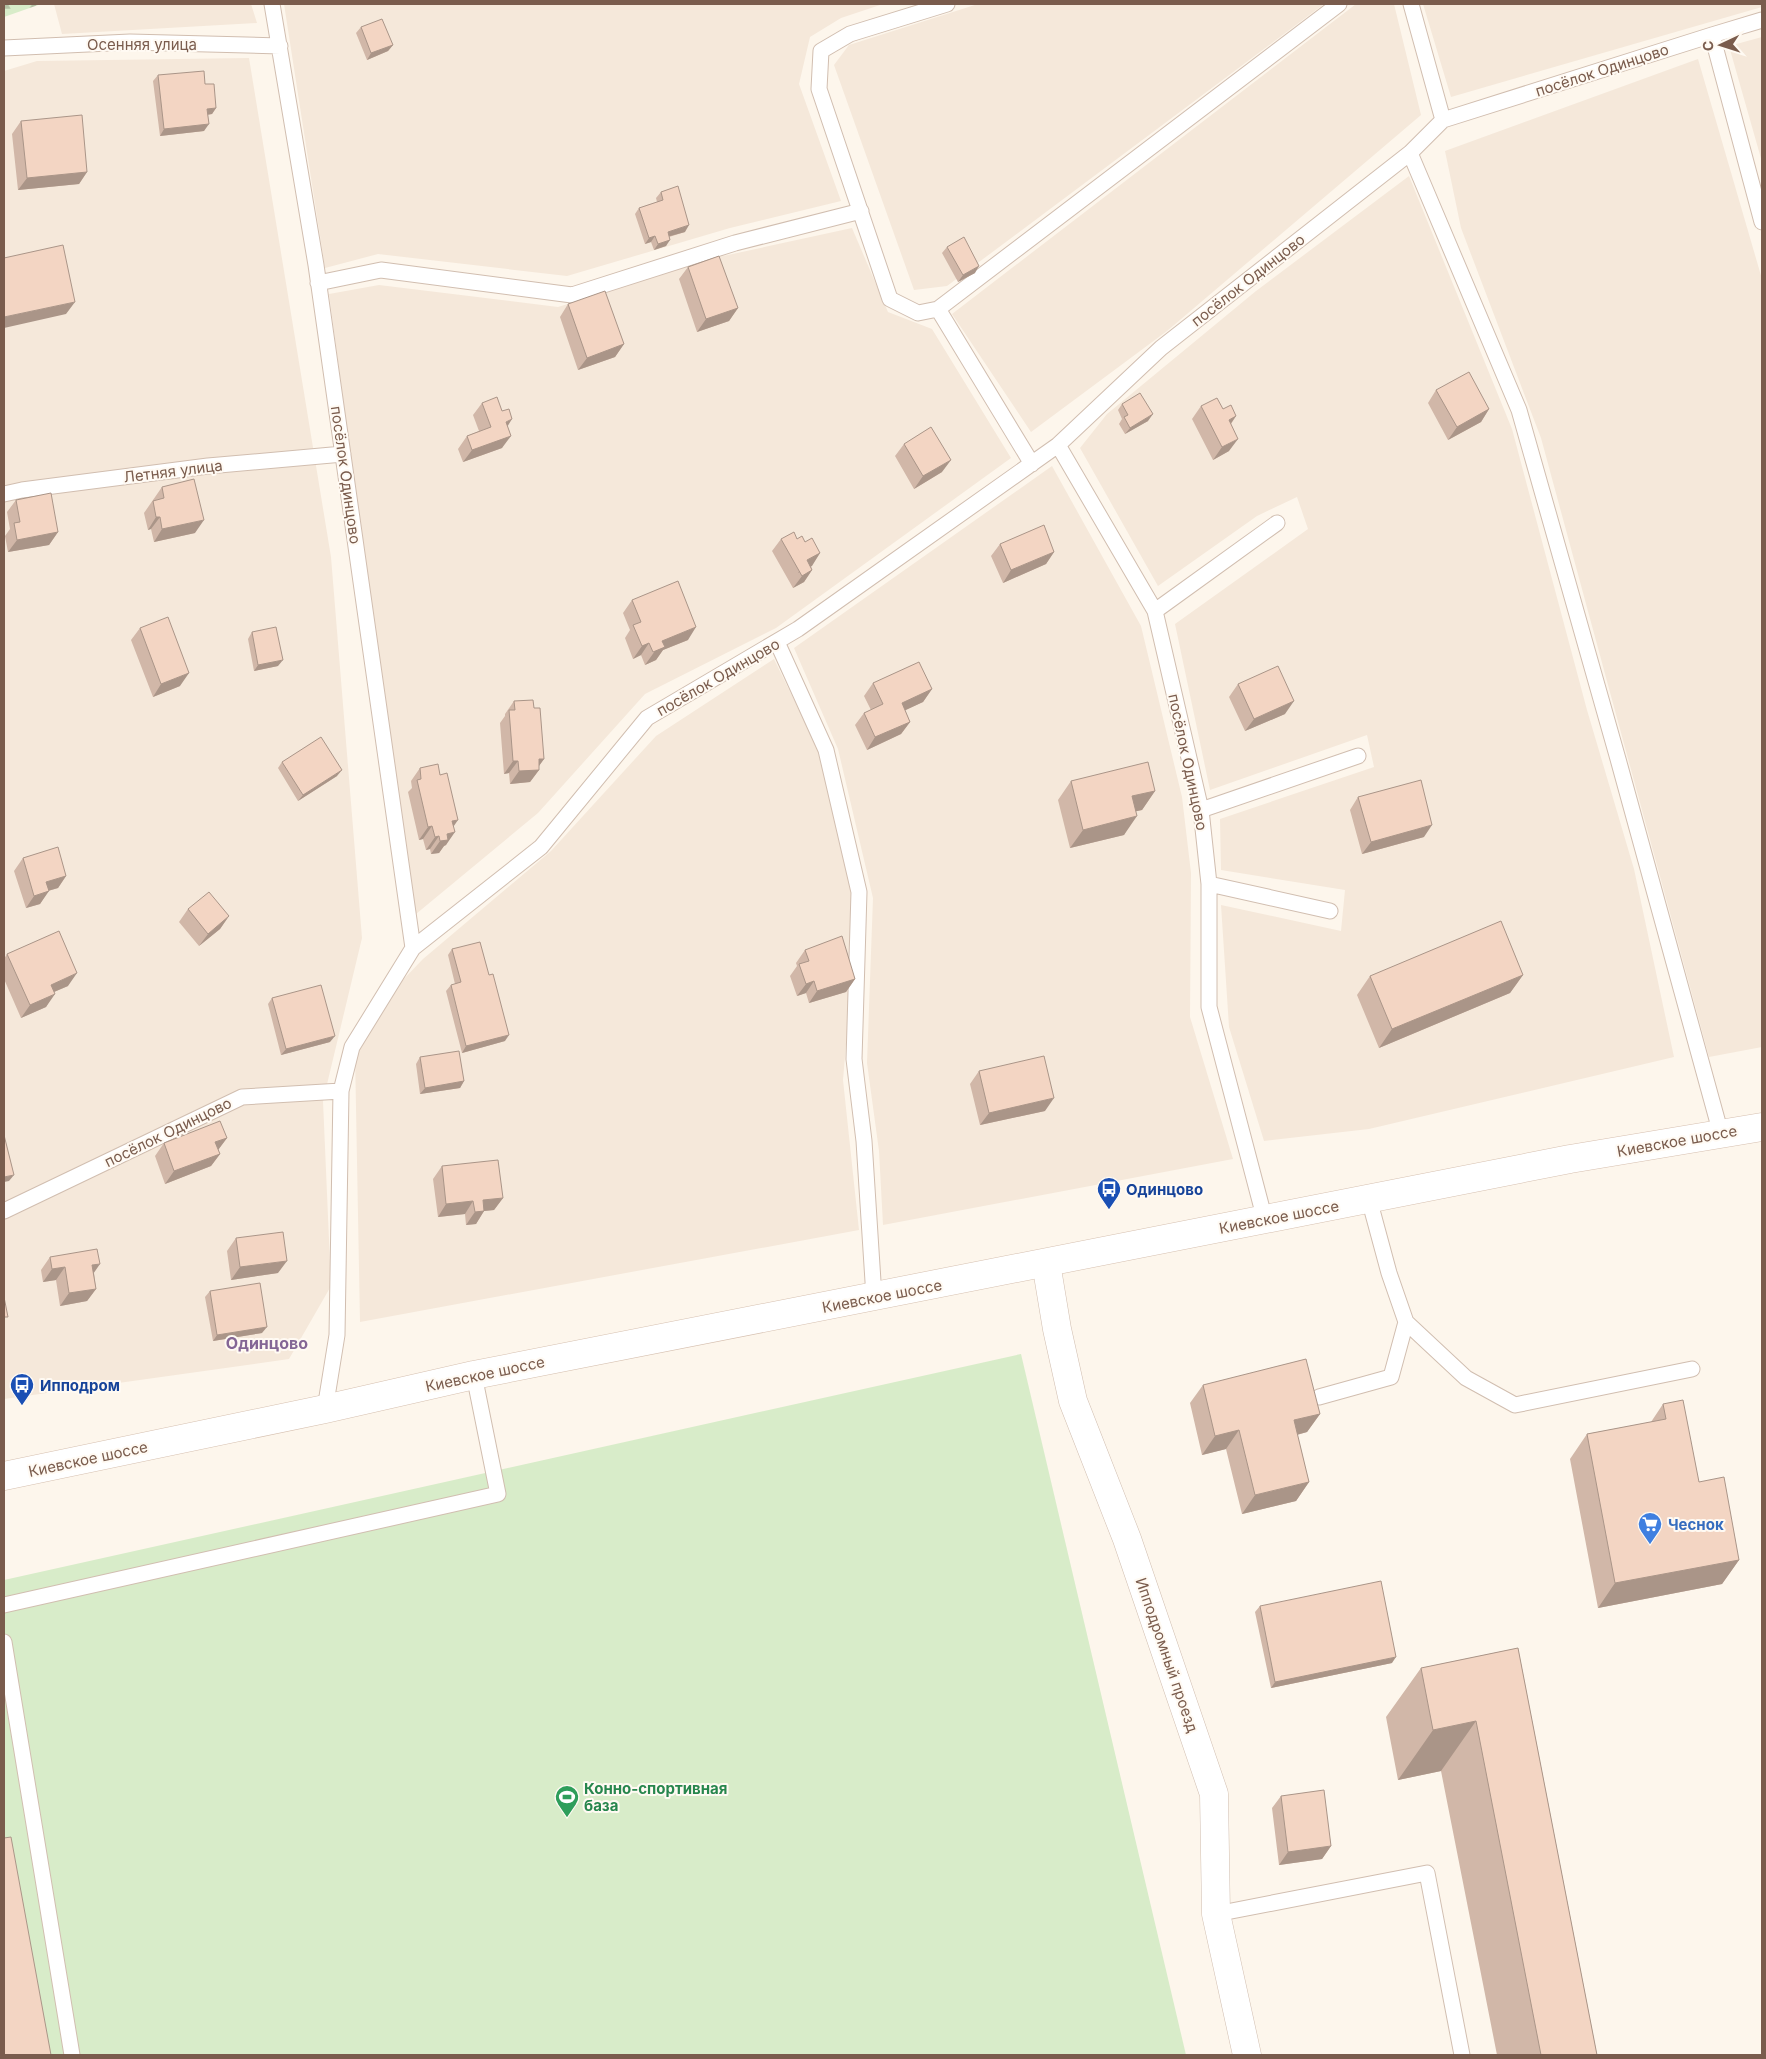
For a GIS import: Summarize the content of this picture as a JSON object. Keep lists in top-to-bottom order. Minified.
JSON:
{"streets":{"main road":["Киевское шоссе","Ипподромный проезд"],"lane":["Осенняя улица","посёлок Одинцово","Летняя улица"]},"crossings":[["Осенняя улица","посёлок Одинцово"],["посёлок Одинцово","Летняя улица"],["посёлок Одинцово","Киевское шоссе"],["Киевское шоссе","Ипподромный проезд"]],"districts":["Одинцово"],"places":{"bus stop":["Одинцово","Ипподром"],"supermarket":["Чеснок"],"sports":["Конно-спортивная база"]},"north":"left"}
